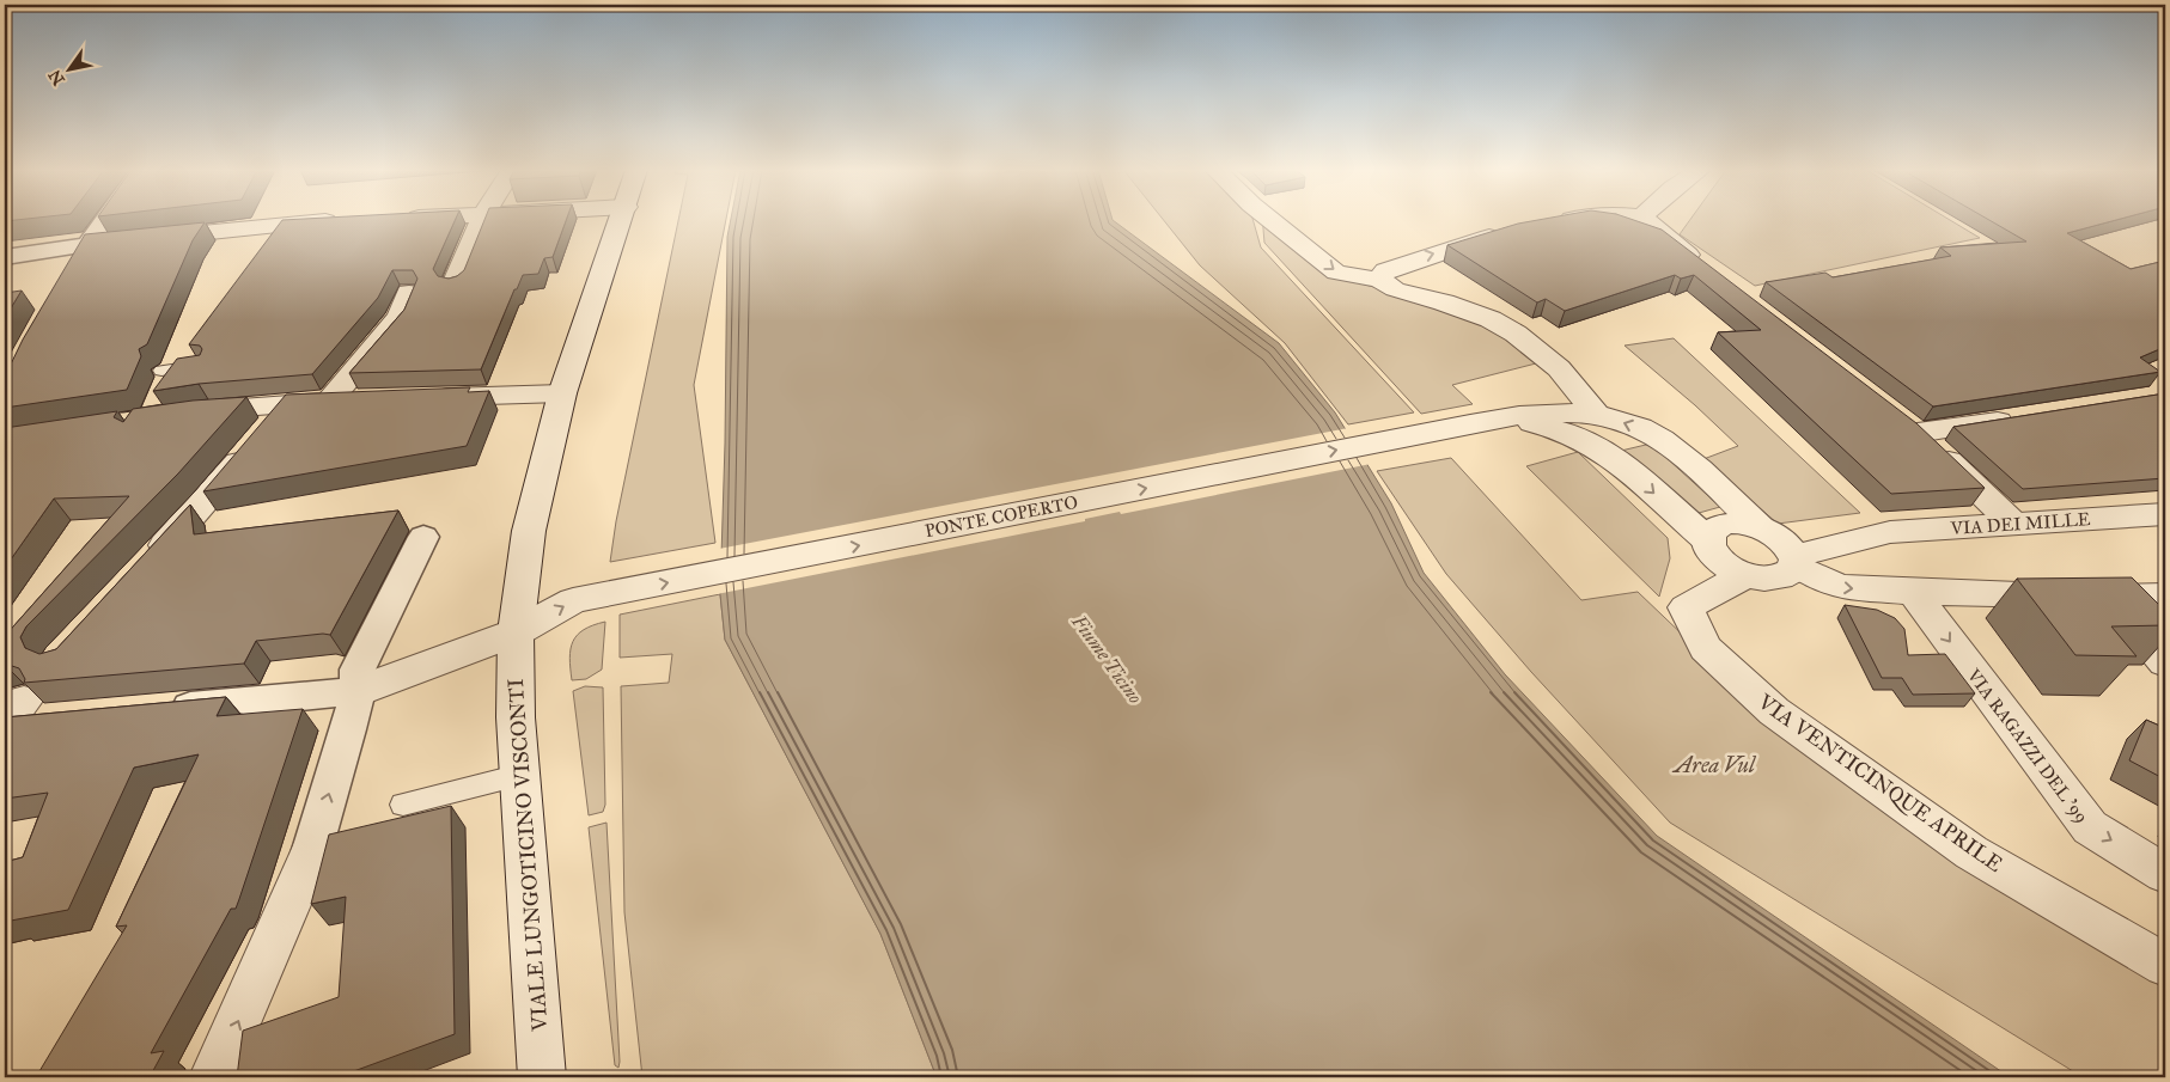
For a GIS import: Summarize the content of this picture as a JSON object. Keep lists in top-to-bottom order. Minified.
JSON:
{"streets":{"street":["PONTE COPERTO","VIA DEI MILLE","VIA RAGAZZI DEL '99","VIA VENTICINQUE APRILE","VIALE LUNGOTICINO VISCONTI"]},"crossings":[["PONTE COPERTO","VIA DEI MILLE"],["PONTE COPERTO","VIALE LUNGOTICINO VISCONTI"]],"one_way":["VIA RAGAZZI DEL '99"],"water":["Fiume Ticino"],"parks":["Area Vul"],"north":"bottom left"}
